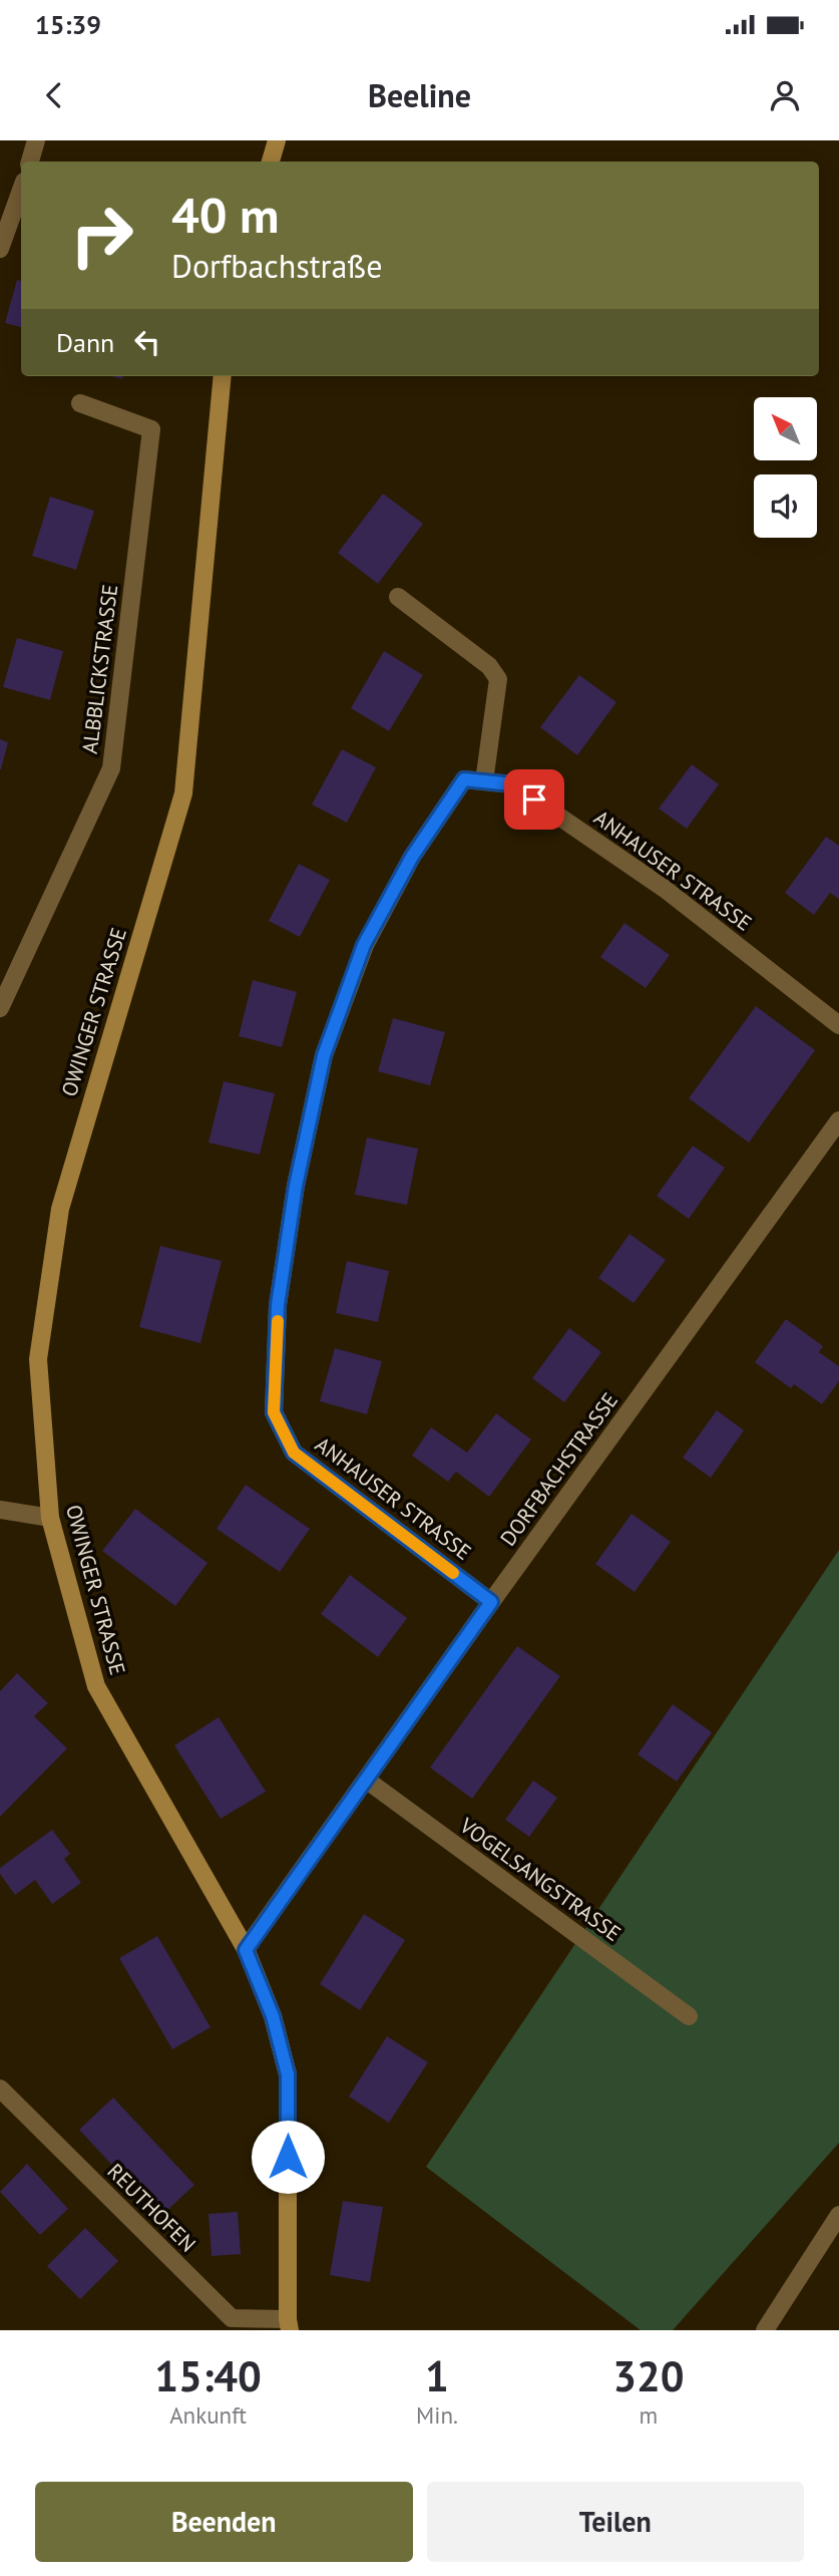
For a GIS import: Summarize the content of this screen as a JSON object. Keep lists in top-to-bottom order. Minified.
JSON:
{"streets":{"main road":["OWINGER STRASSE"],"street":["ALBBLICKSTRASSE","ANHAUSER STRASSE","DORFBACHSTRASSE","VOGELSANGSTRASSE","REUTHOFEN"]},"crossings":[["ANHAUSER STRASSE","DORFBACHSTRASSE"],["OWINGER STRASSE","DORFBACHSTRASSE"],["OWINGER STRASSE","REUTHOFEN"],["DORFBACHSTRASSE","VOGELSANGSTRASSE"]],"north":"top left","page":{"status":"15:39","header":"Beeline","turn":["40 m","Dorfbachstraße"],"then":"Dann","eta":["15:40","Ankunft","1","Min.","320","m"],"buttons":["Beenden","Teilen"]}}
